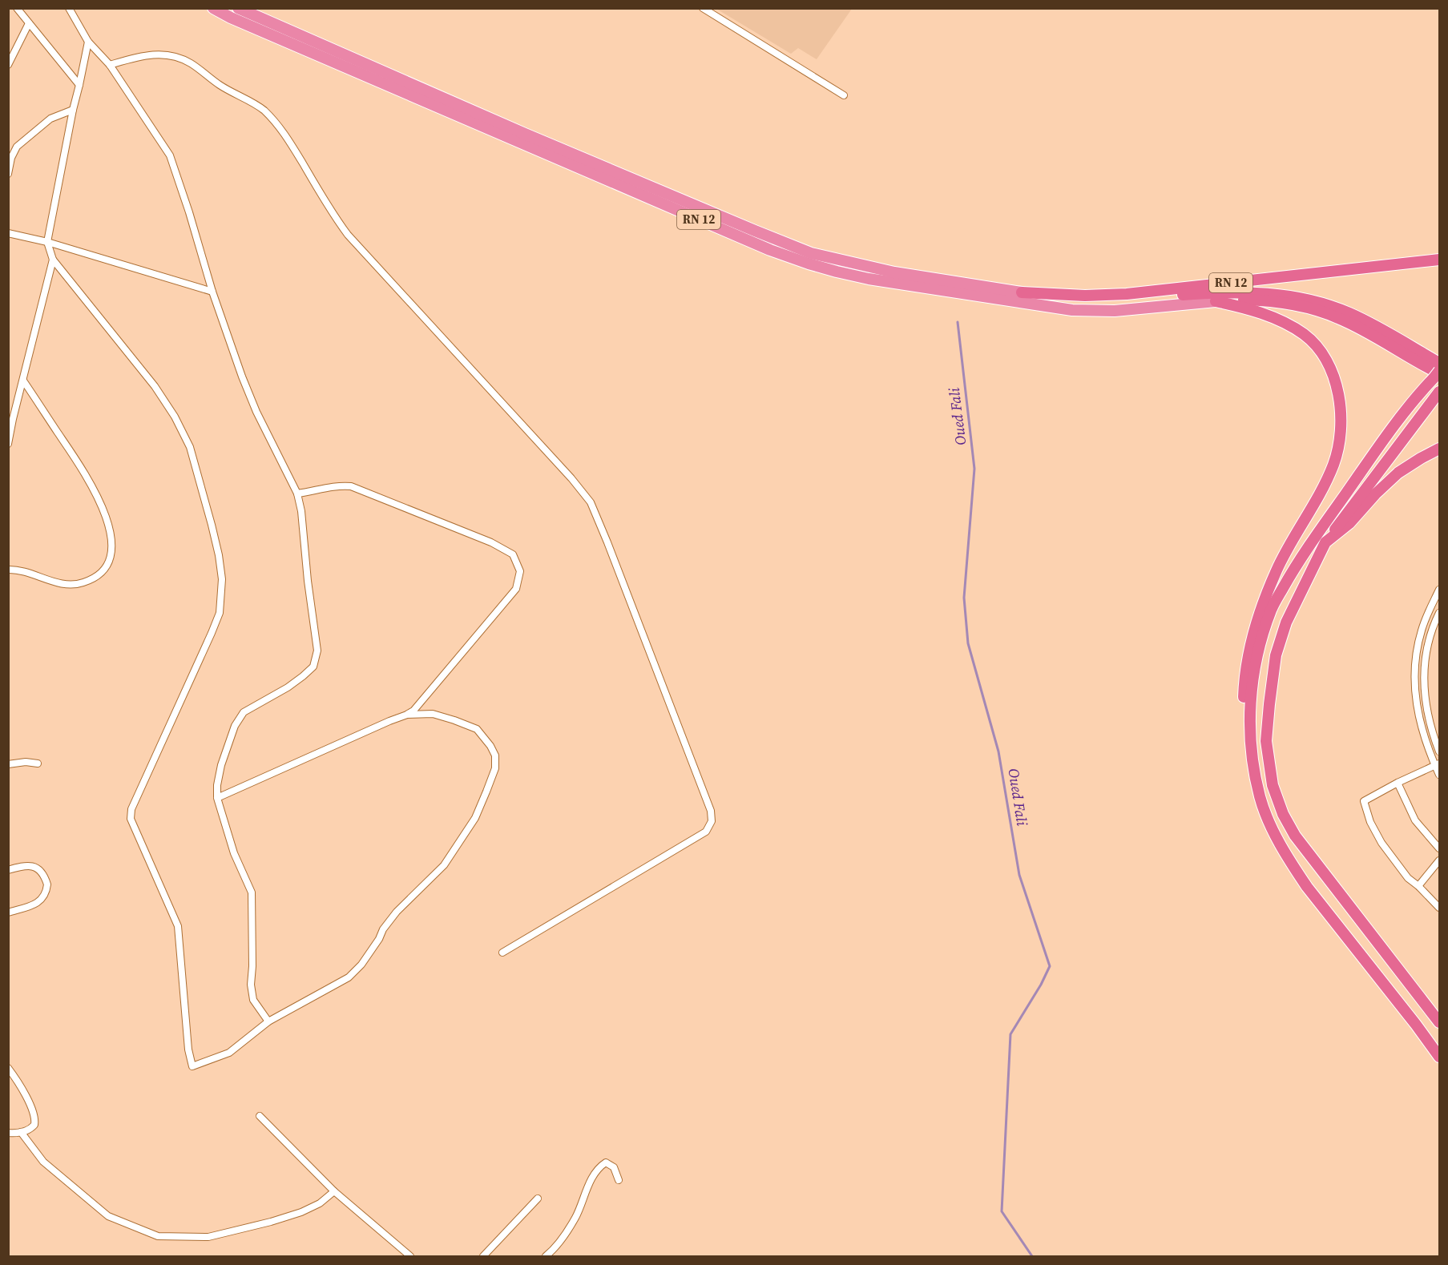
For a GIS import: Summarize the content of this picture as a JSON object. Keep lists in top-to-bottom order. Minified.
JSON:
{"streets":{"highway":["RN 12"]},"water":["Oued Fali"]}
